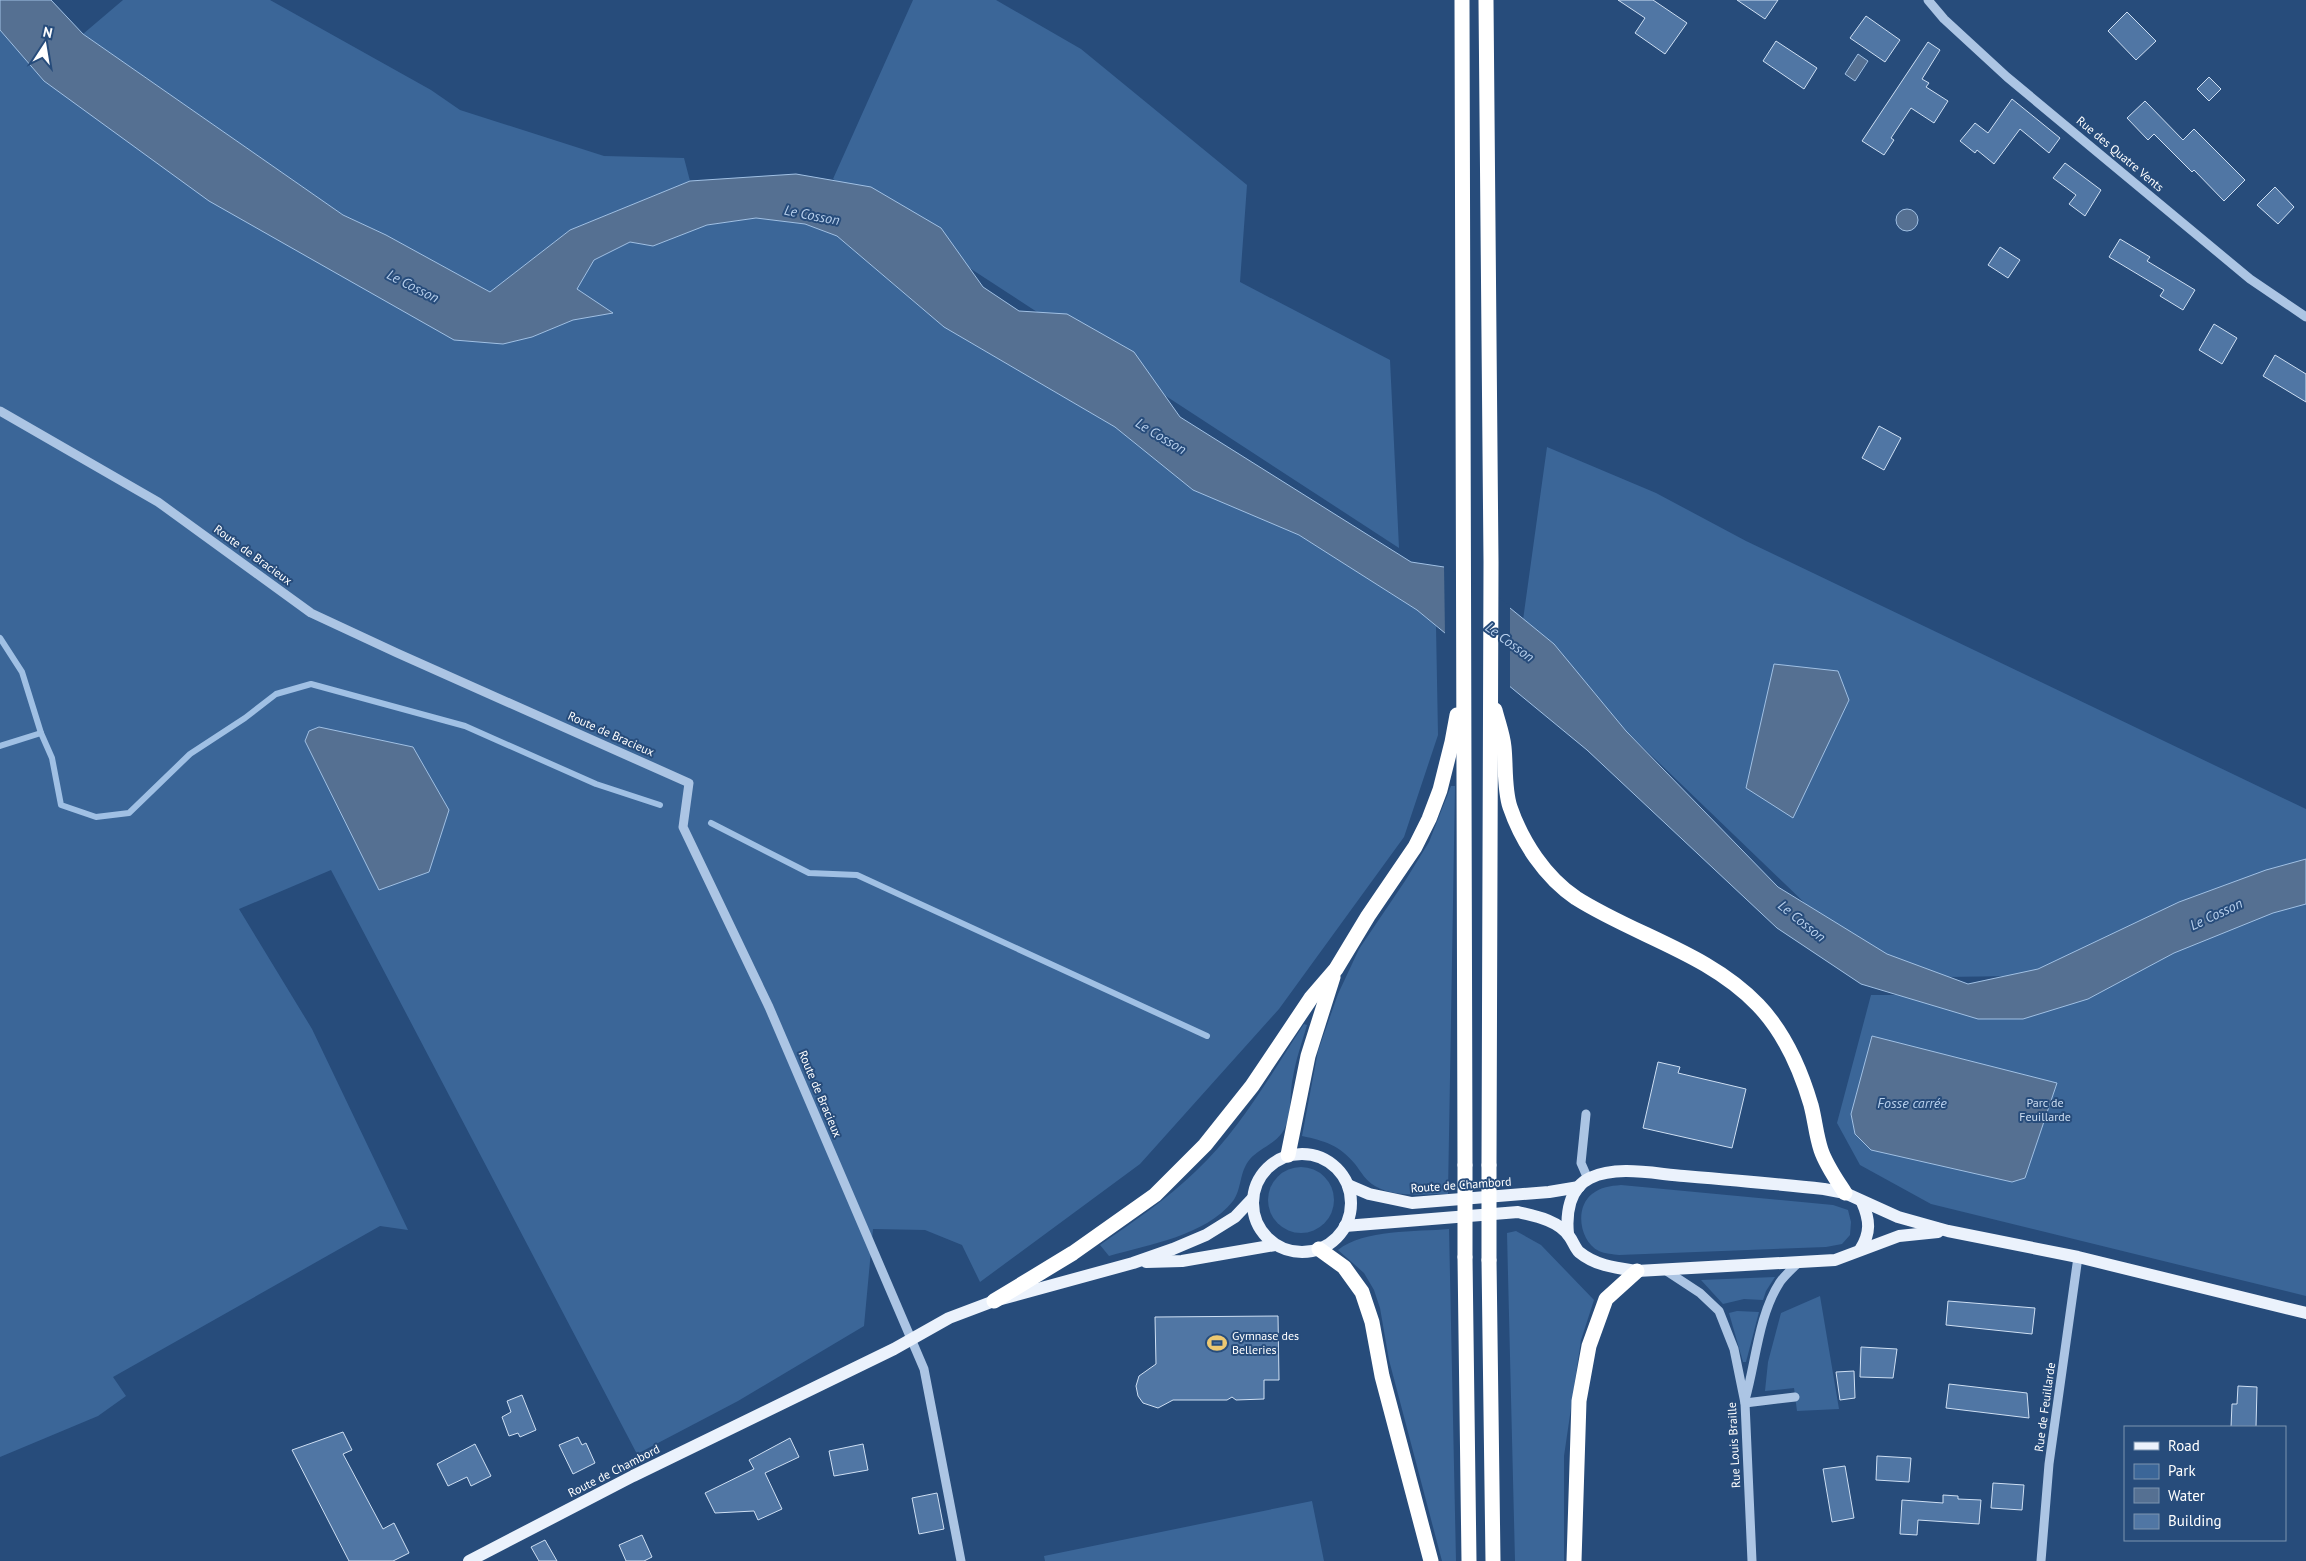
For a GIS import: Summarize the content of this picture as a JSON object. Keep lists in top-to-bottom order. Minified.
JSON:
{"streets":{"main road":["Route de Chambord"],"street":["Rue des Quatre Vents","Route de Bracieux","Rue de Feuillarde","Rue Louis Braille"]},"crossings":[["Route de Bracieux","Route de Chambord"]],"water":["Le Cosson","Fosse carrée"],"parks":["Parc de Feuillarde"],"places":{"sports":["Gymnase des Belleries"]},"legend":["Road","Park","Water","Building"],"north":"top"}
